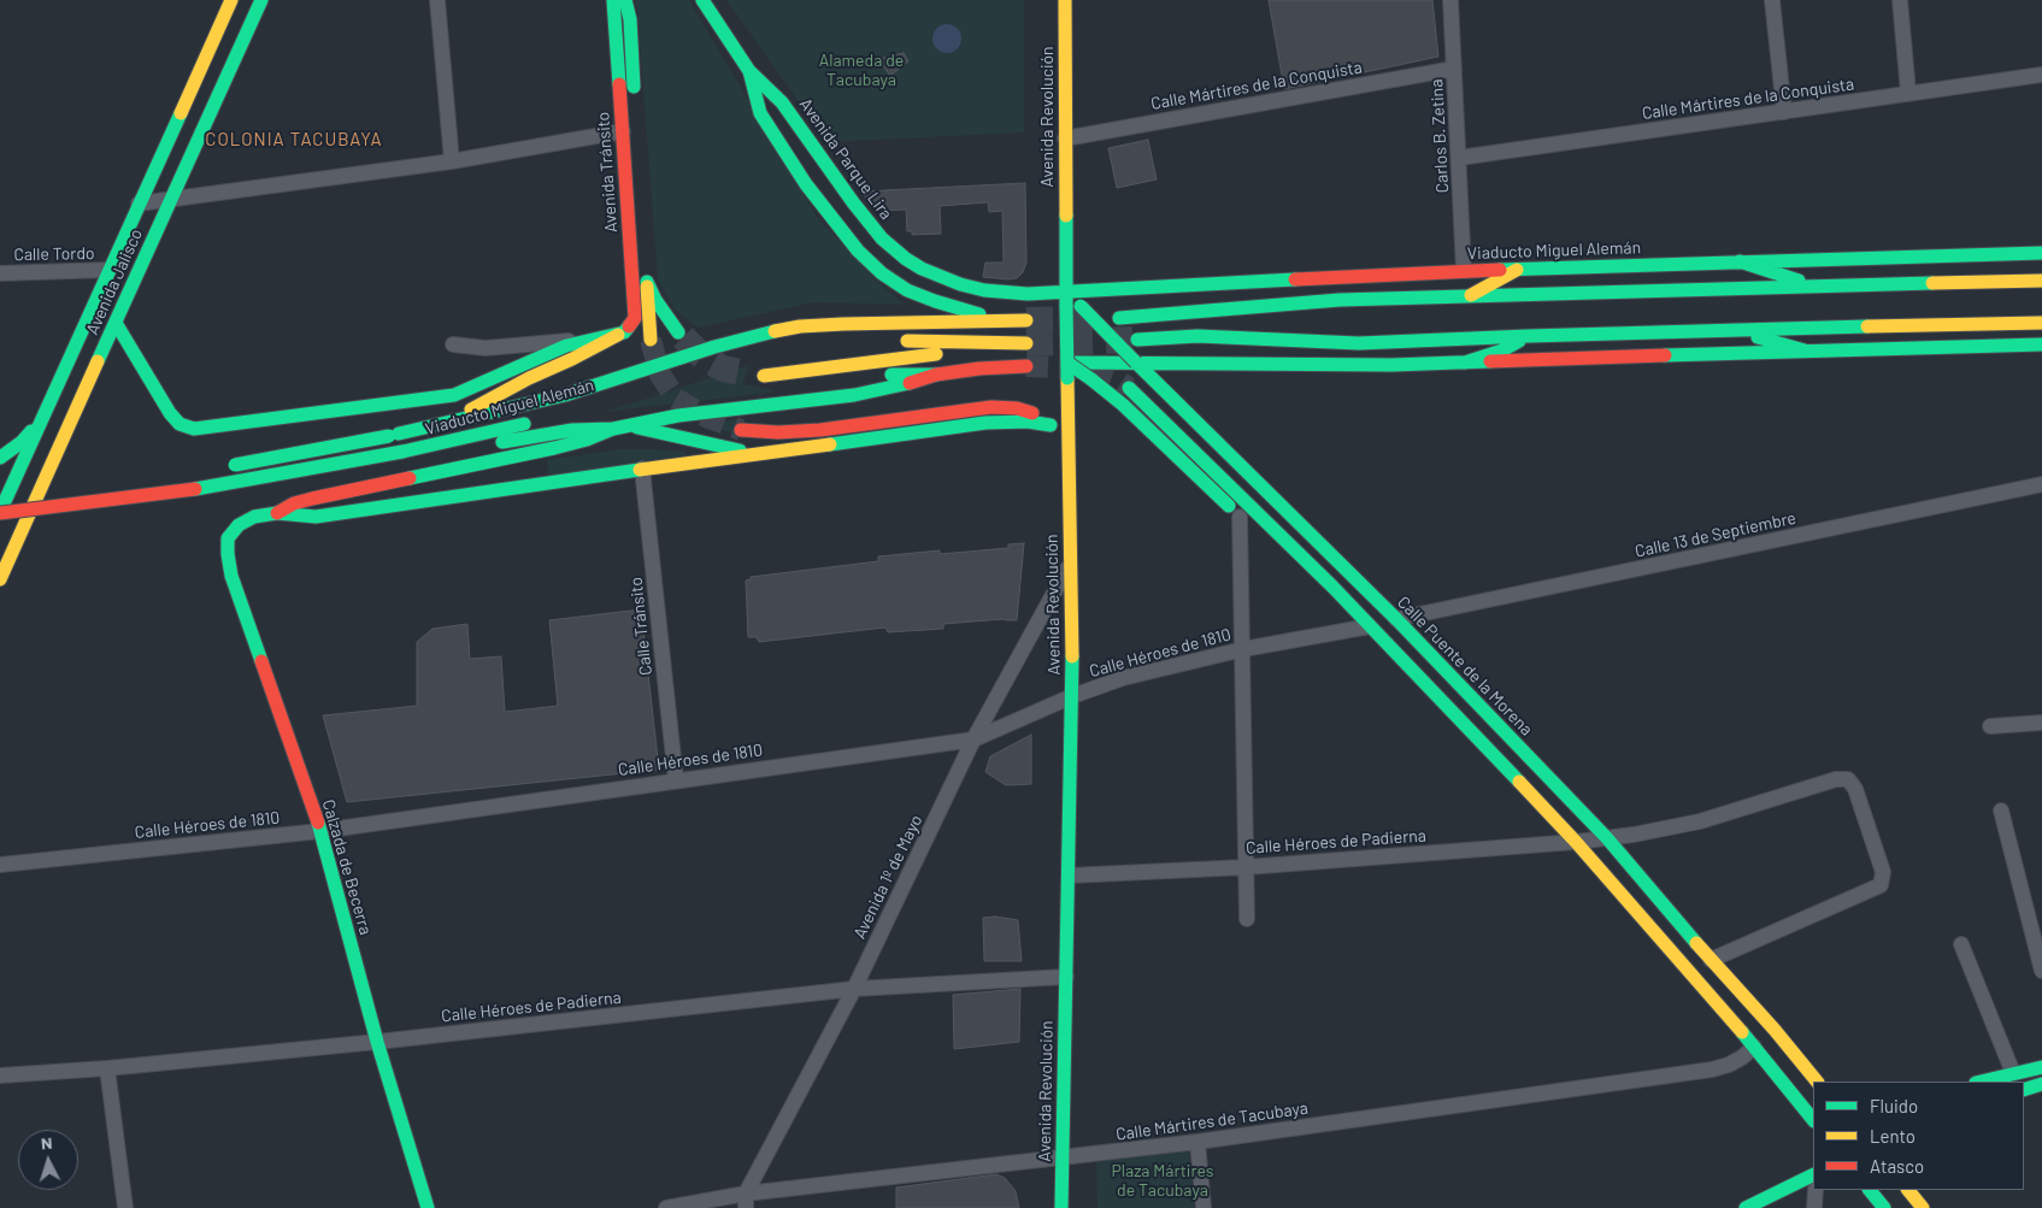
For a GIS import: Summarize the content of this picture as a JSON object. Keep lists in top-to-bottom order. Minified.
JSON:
{"streets":{"main road":["Avenida Revolución","Avenida Parque Lira","Avenida Tránsito","Viaducto Miguel Alemán","Avenida Jalisco","Calle Puente de la Morena","Calzada de Becerra"],"street":["Calle Mártires de la Conquista","Carlos B. Zetina","Calle Tordo","Calle 13 de Septiembre","Calle Tránsito","Calle Héroes de 1810","Calle Héroes de Padierna","Avenida 1º de Mayo","Calle Mártires de Tacubaya"]},"crossings":[["Calle Mártires de la Conquista","Avenida Revolución"],["Calle Mártires de la Conquista","Carlos B. Zetina"],["Avenida Revolución","Avenida Parque Lira"],["Avenida Revolución","Viaducto Miguel Alemán"],["Avenida Revolución","Calle Héroes de 1810"],["Avenida Revolución","Calle Puente de la Morena"],["Avenida Revolución","Calle Héroes de Padierna"],["Avenida Revolución","Avenida 1º de Mayo"],["Avenida Revolución","Calle Mártires de Tacubaya"],["Carlos B. Zetina","Viaducto Miguel Alemán"],["Avenida Parque Lira","Viaducto Miguel Alemán"],["Avenida Parque Lira","Calle Puente de la Morena"],["Avenida Tránsito","Viaducto Miguel Alemán"],["Viaducto Miguel Alemán","Avenida Jalisco"],["Viaducto Miguel Alemán","Calle Puente de la Morena"],["Calle Tordo","Avenida Jalisco"],["Calle 13 de Septiembre","Calle Puente de la Morena"],["Calle Tránsito","Calle Héroes de 1810"],["Calle Héroes de 1810","Calzada de Becerra"],["Calle Héroes de 1810","Avenida 1º de Mayo"],["Calle Puente de la Morena","Calle Héroes de Padierna"],["Calle Héroes de Padierna","Calzada de Becerra"],["Calle Héroes de Padierna","Avenida 1º de Mayo"],["Avenida 1º de Mayo","Calle Mártires de Tacubaya"]],"districts":["COLONIA TACUBAYA"],"parks":["Alameda de Tacubaya","Plaza Mártires de Tacubaya"],"legend":["Fluido","Lento","Atasco"],"north":"top"}
